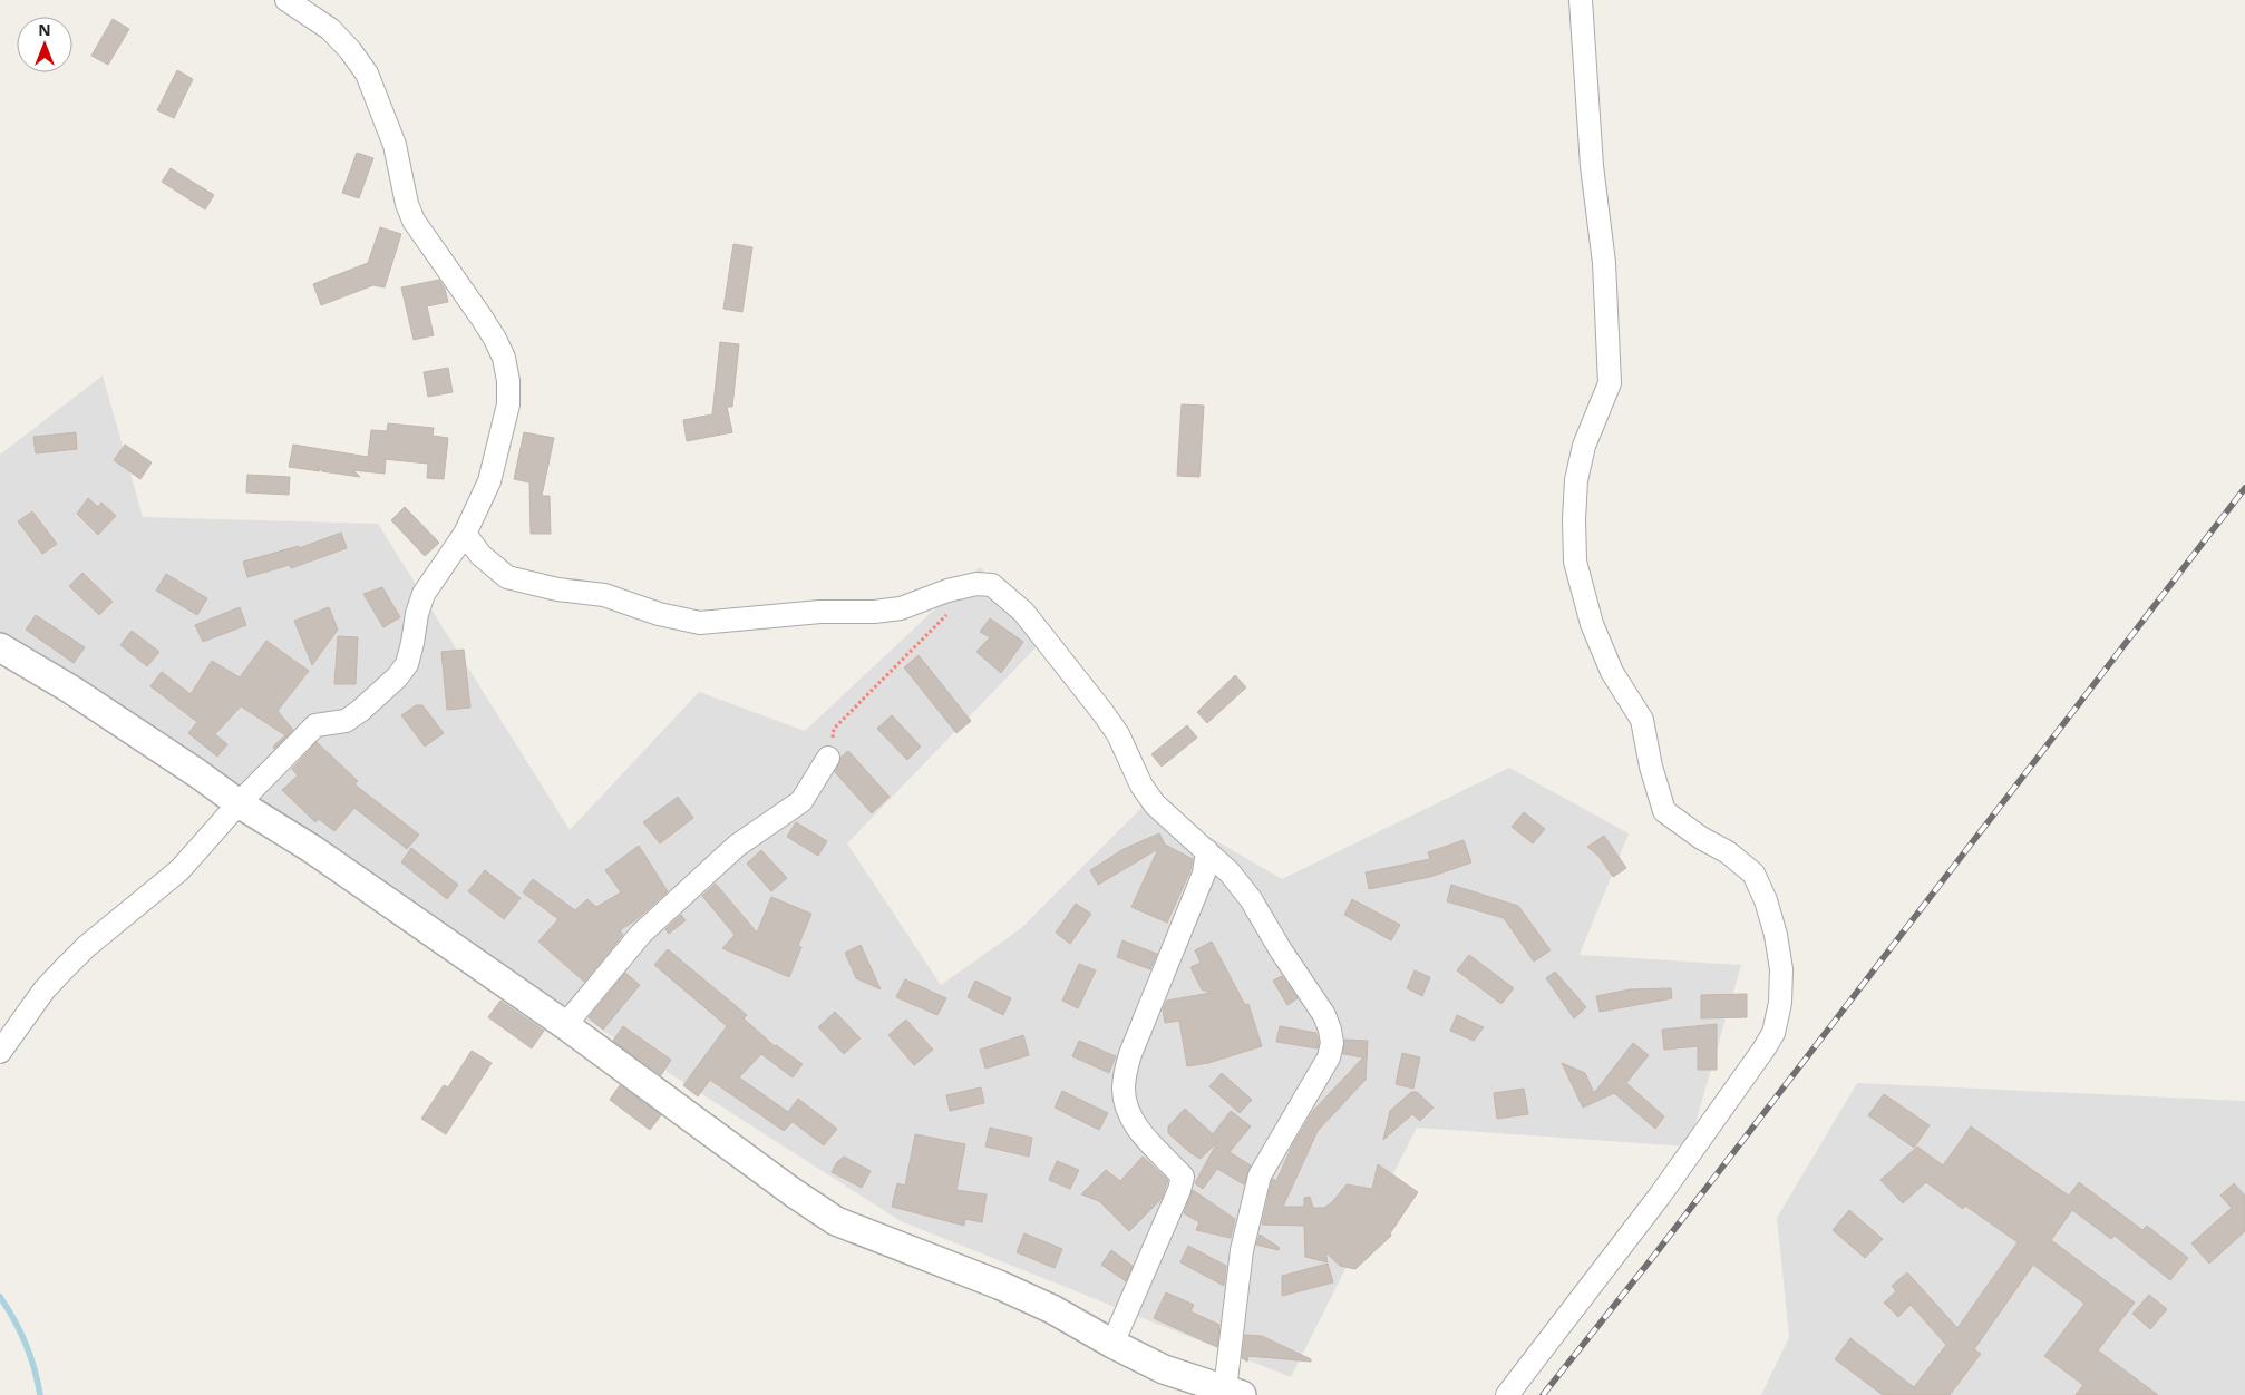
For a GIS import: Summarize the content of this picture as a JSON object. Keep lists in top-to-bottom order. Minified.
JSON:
{"north":"top"}
